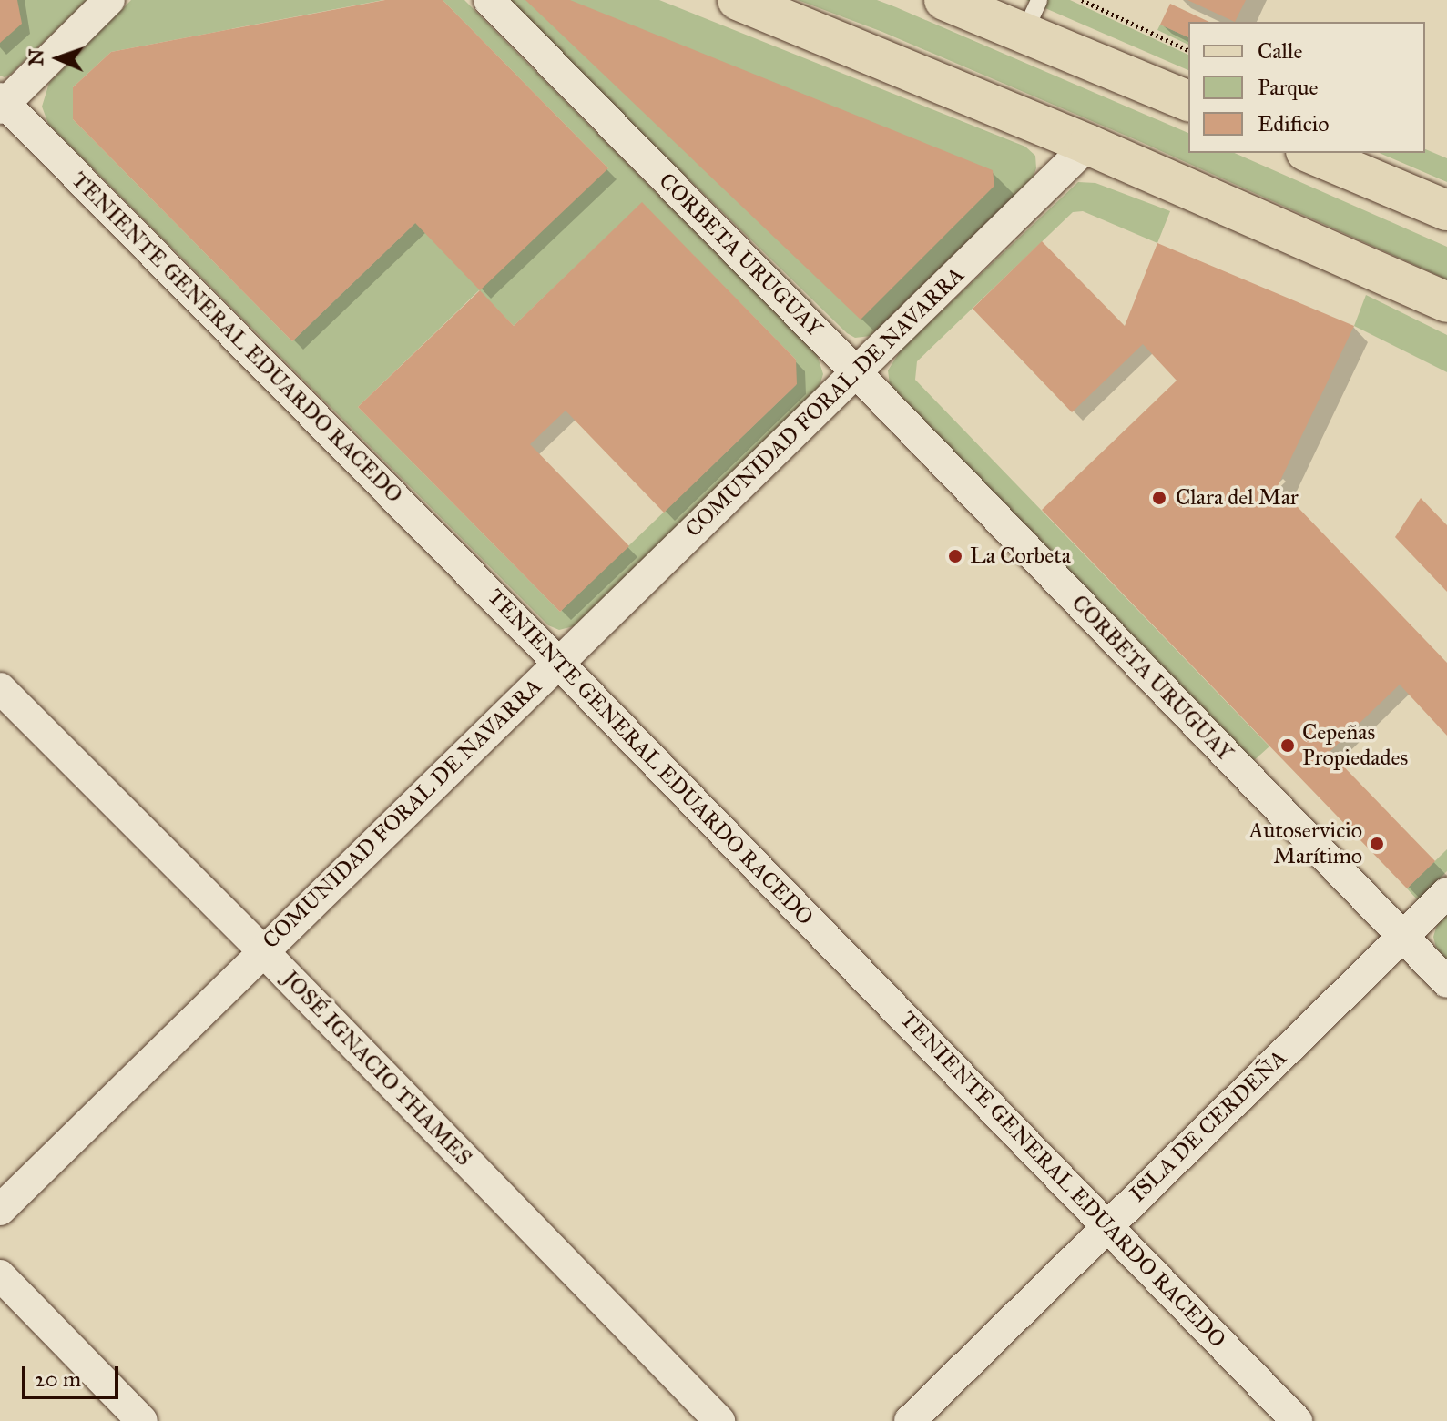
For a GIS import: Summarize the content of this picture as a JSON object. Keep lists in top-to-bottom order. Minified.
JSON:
{"streets":{"street":["CORBETA URUGUAY","TENIENTE GENERAL EDUARDO RACEDO","COMUNIDAD FORAL DE NAVARRA","JOSÉ IGNACIO THAMES","ISLA DE CERDEÑA"]},"crossings":[["CORBETA URUGUAY","COMUNIDAD FORAL DE NAVARRA"],["CORBETA URUGUAY","ISLA DE CERDEÑA"],["TENIENTE GENERAL EDUARDO RACEDO","COMUNIDAD FORAL DE NAVARRA"],["TENIENTE GENERAL EDUARDO RACEDO","ISLA DE CERDEÑA"],["COMUNIDAD FORAL DE NAVARRA","JOSÉ IGNACIO THAMES"]],"places":["Clara del Mar","La Corbeta","Cepeñas Propiedades","Autoservicio Marítimo"],"legend":["Calle","Parque","Edificio"],"scale_bar":"20 m","north":"left"}
